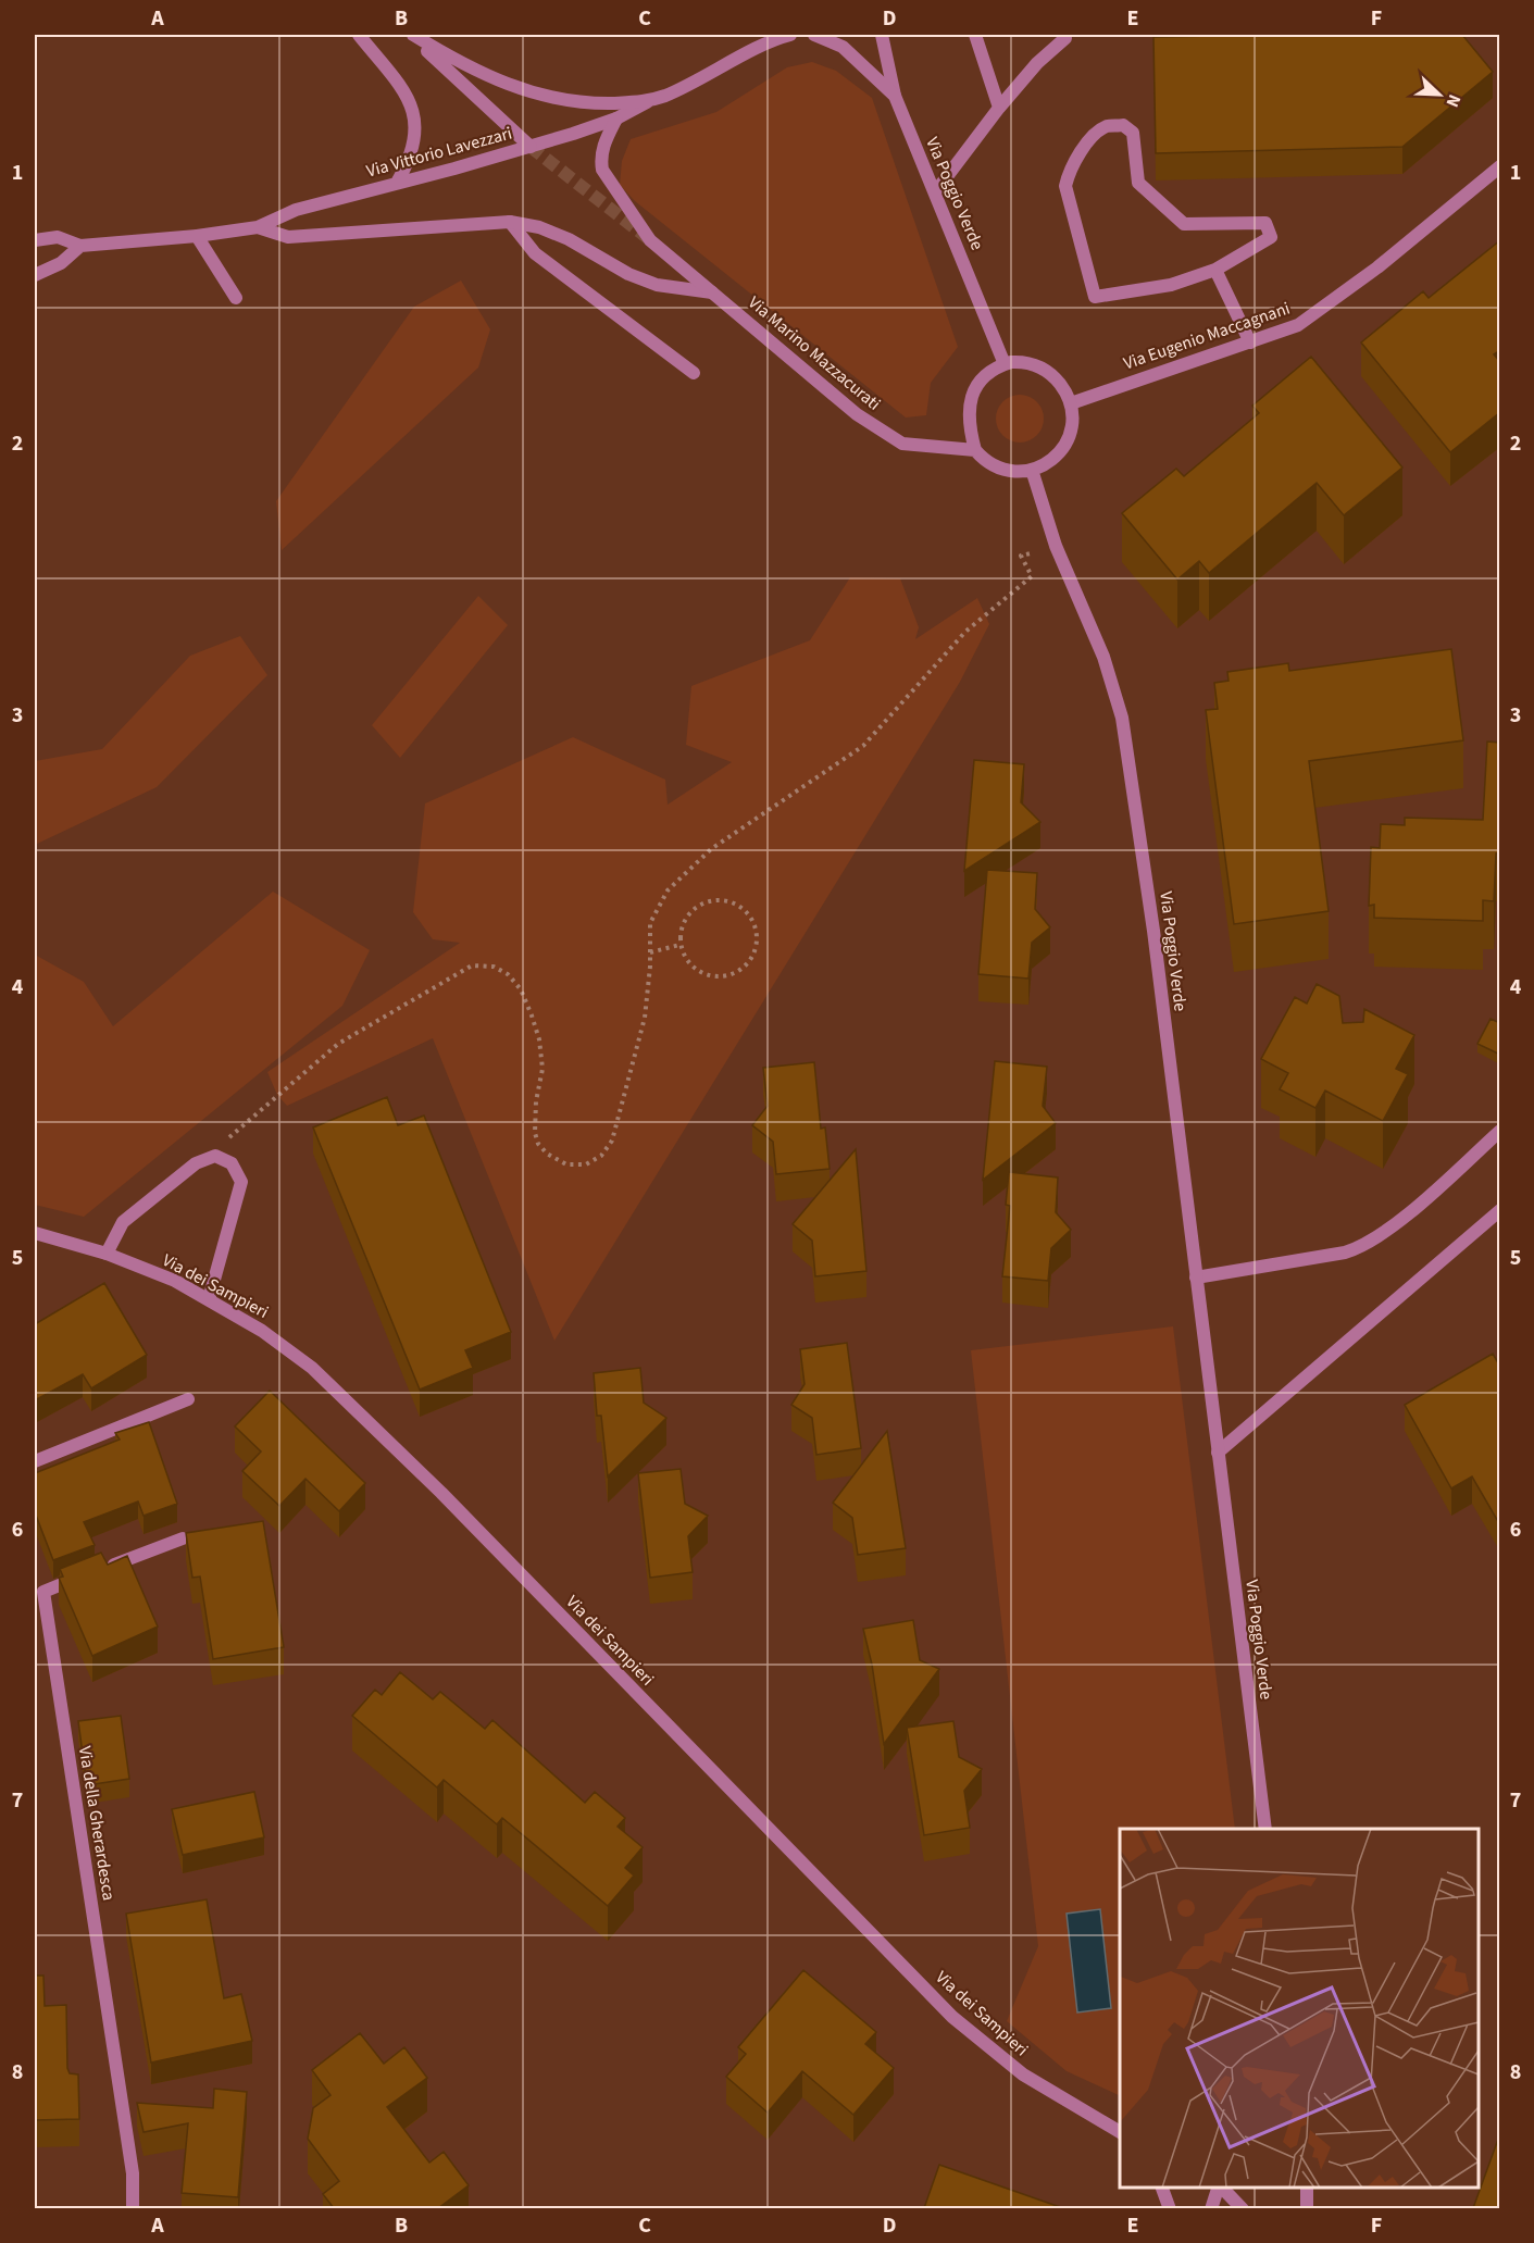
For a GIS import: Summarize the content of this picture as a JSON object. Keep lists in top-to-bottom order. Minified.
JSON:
{"streets":{"street":["Via Vittorio Lavezzari","Via Poggio Verde","Via Eugenio Maccagnani","Via Marino Mazzacurati","Via dei Sampieri","Via della Gherardesca"]},"crossings":[["Via Vittorio Lavezzari","Via Marino Mazzacurati"],["Via Poggio Verde","Via Eugenio Maccagnani"],["Via Poggio Verde","Via Marino Mazzacurati"],["Via Eugenio Maccagnani","Via Marino Mazzacurati"]],"north":"bottom right","grid":{"columns":["A","B","C","D","E","F"],"rows":["1","2","3","4","5","6","7","8"]}}
